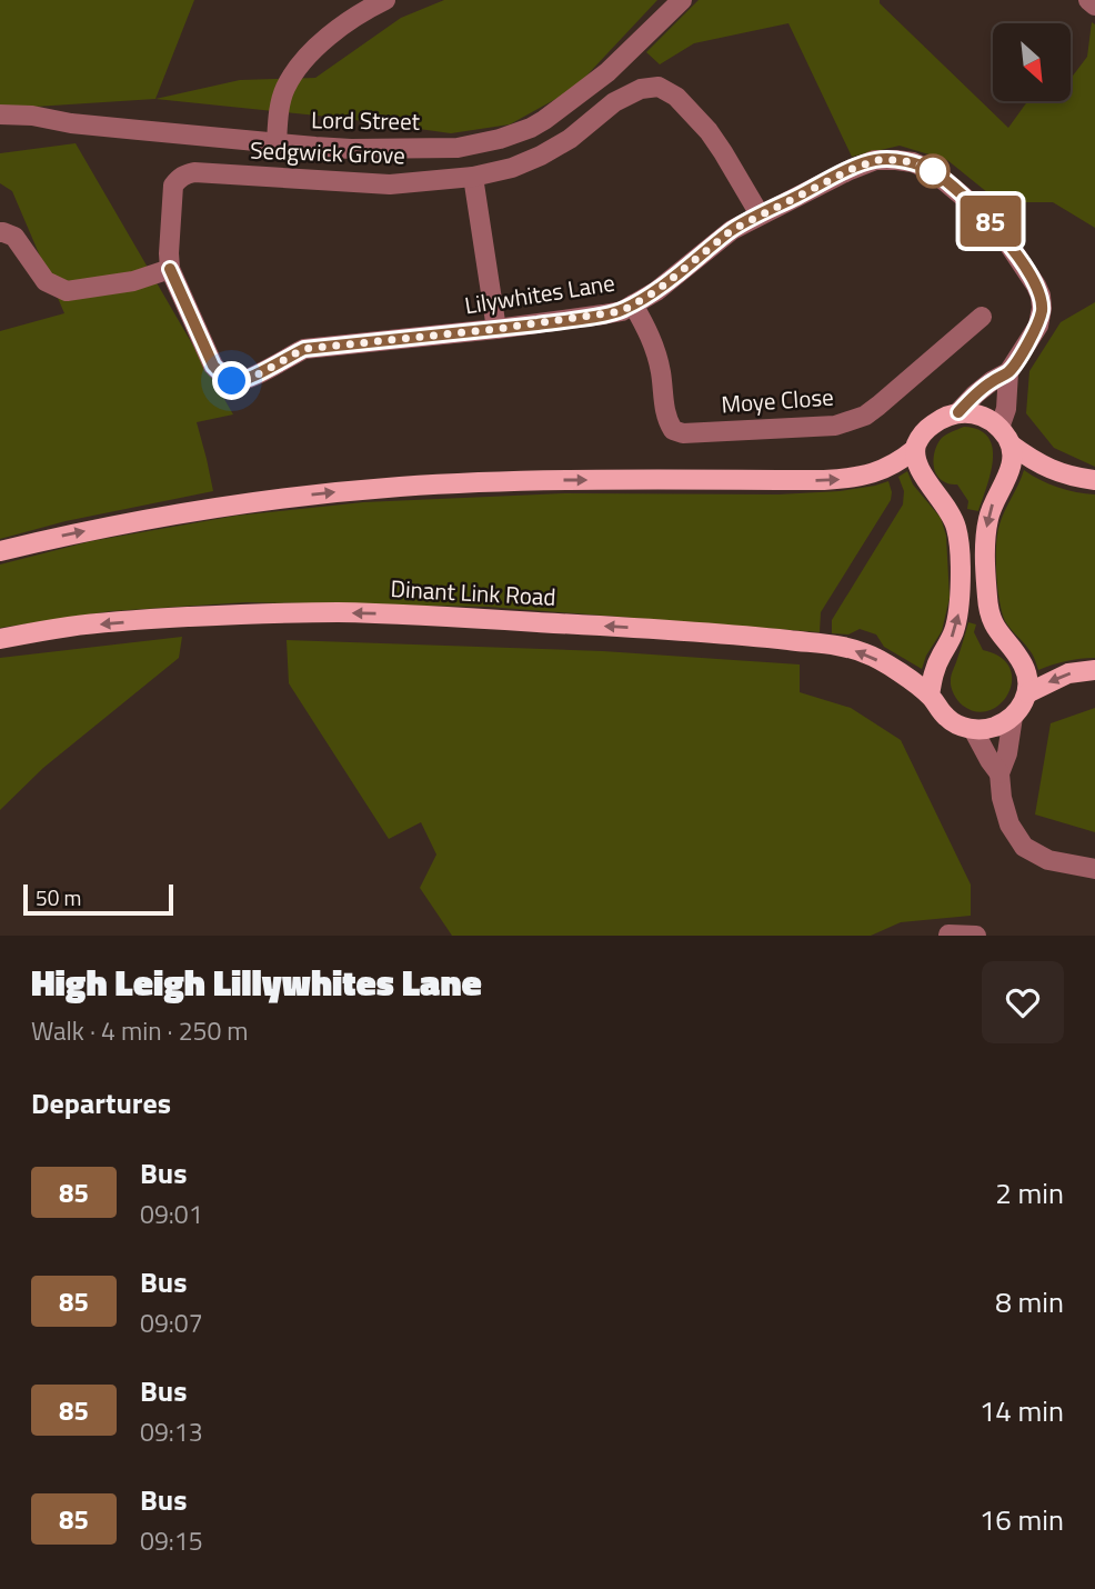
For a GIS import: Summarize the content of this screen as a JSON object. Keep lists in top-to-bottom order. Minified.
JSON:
{"streets":{"main road":["Dinant Link Road"],"street":["Lord Street","Sedgwick Grove","Lilywhites Lane","Moye Close"]},"crossings":[["Sedgwick Grove","Lilywhites Lane"],["Lilywhites Lane","Moye Close"]],"lines":["bus line 85"],"scale_bar":"50 m","north":"bottom right","page":{"on_map":"85","scale":"50 m","heading":[["High Leigh Lillywhites Lane","Walk · 4 min · 250 m"],"Departures"],"list":[{"mark":"85","name":"Bus","note":"09:01","value":"2 min"},{"mark":"85","name":"Bus","note":"09:07","value":"8 min"},{"mark":"85","name":"Bus","note":"09:13","value":"14 min"},{"mark":"85","name":"Bus","note":"09:15","value":"16 min"}]}}
